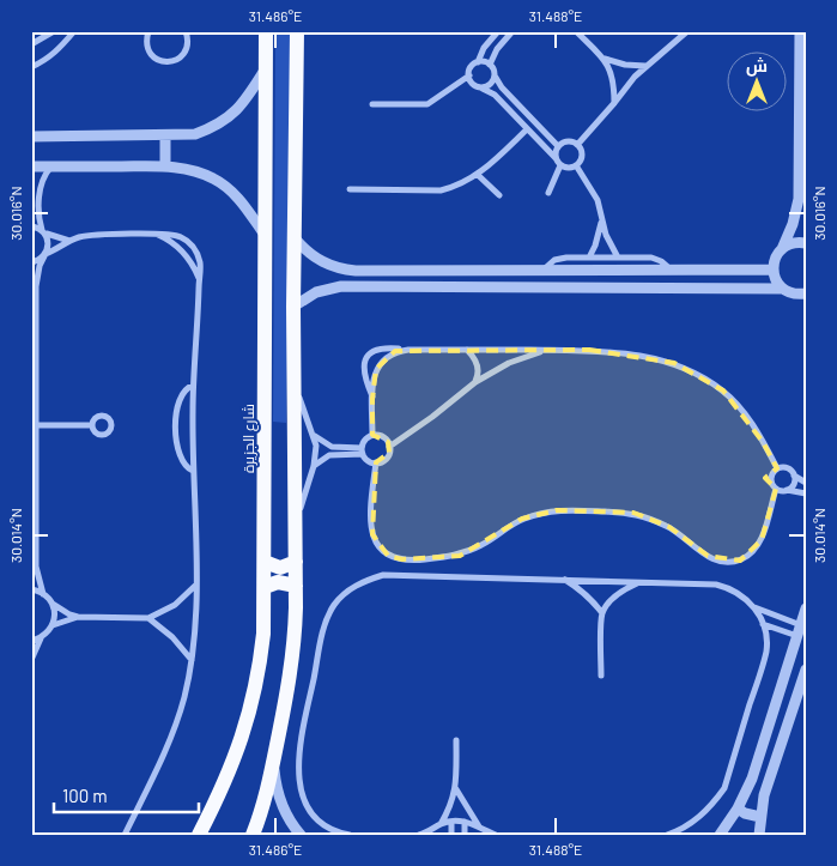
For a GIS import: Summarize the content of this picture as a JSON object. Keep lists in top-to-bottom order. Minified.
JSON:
{"streets":{"main road":["شارع الجزيرة"]},"scale_bar":"100 m","north":"top","coordinates":["31.486°E","31.488°E","30.016°N","30.014°N"]}
